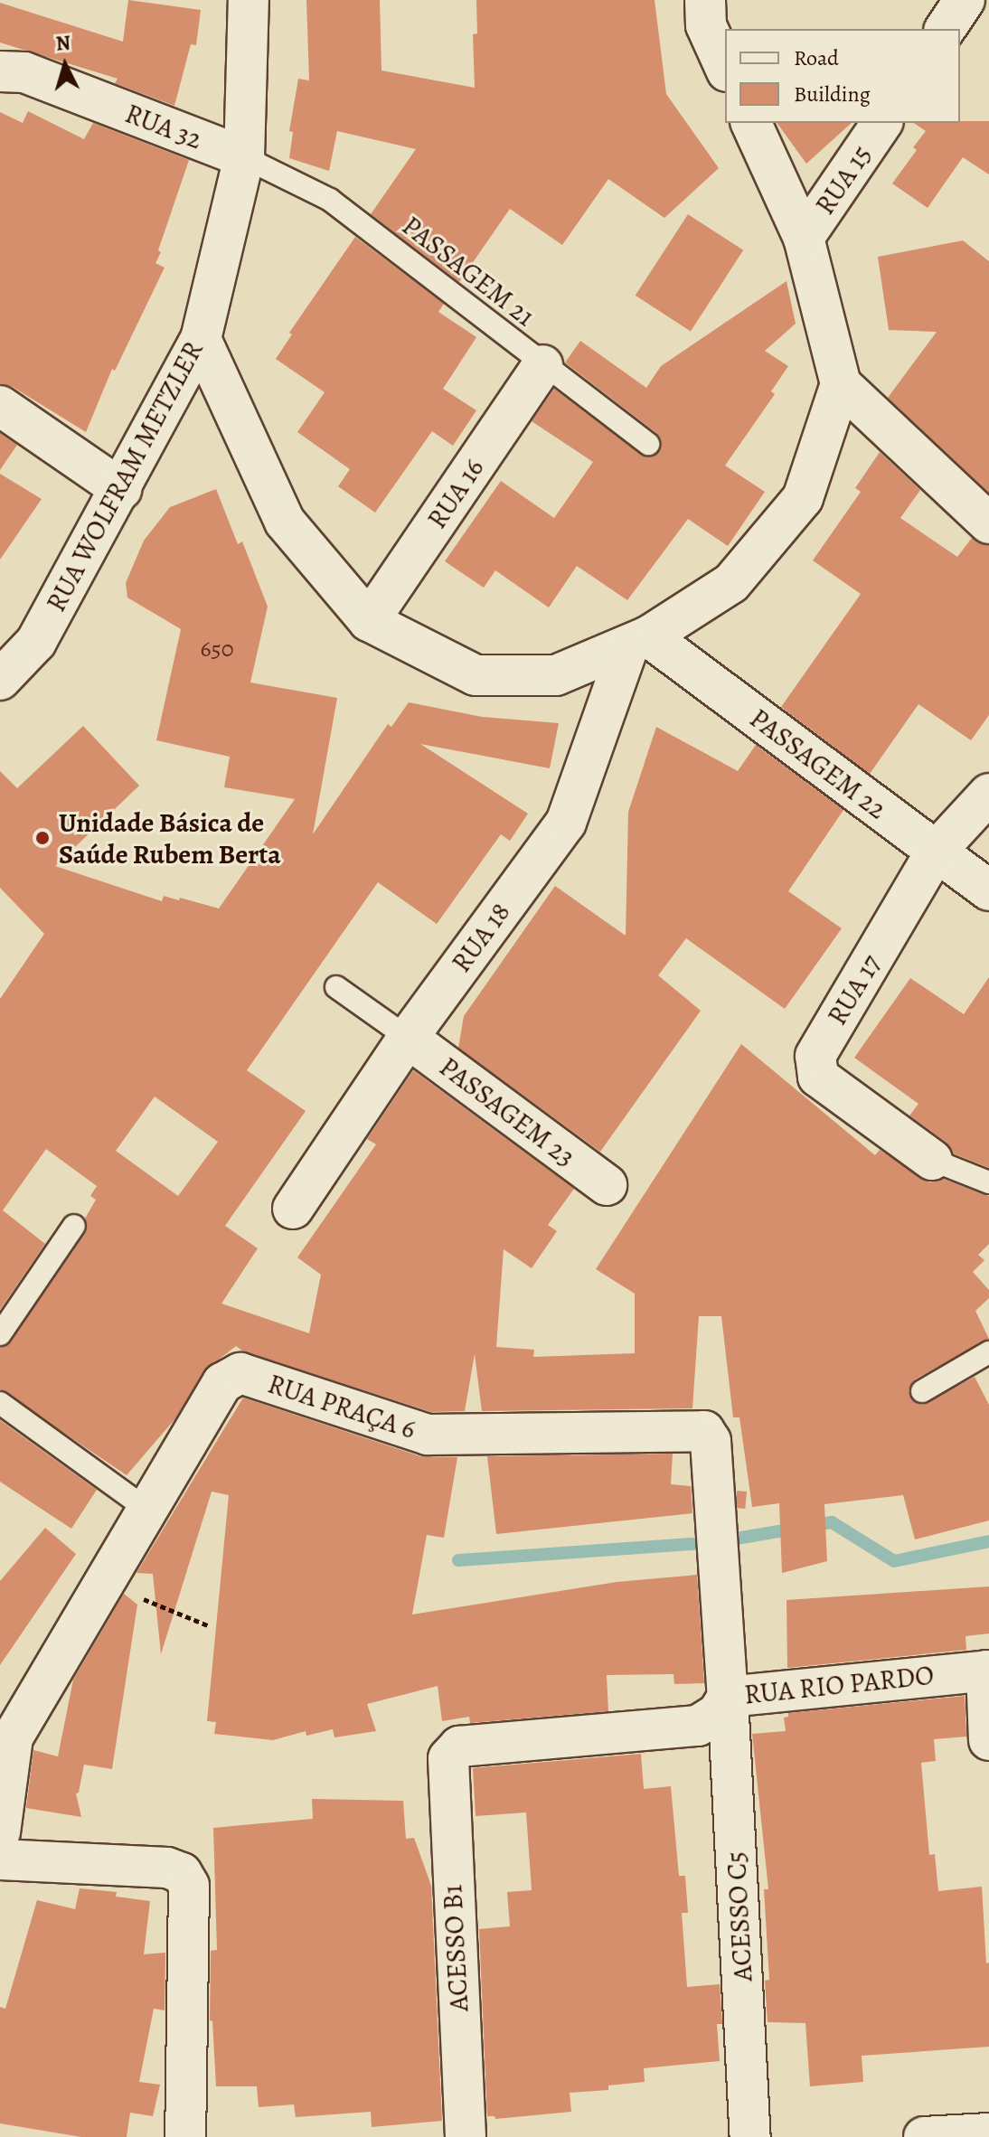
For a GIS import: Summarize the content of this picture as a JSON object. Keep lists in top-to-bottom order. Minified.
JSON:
{"streets":{"street":["RUA 32","RUA 15","RUA WOLFRAM METZLER","RUA 16","PASSAGEM 22","RUA 18","RUA 17","PASSAGEM 23","RUA PRAÇA 6","RUA RIO PARDO","ACESSO C5","ACESSO B1"],"lane":["PASSAGEM 21"]},"crossings":[["RUA 32","PASSAGEM 21"],["RUA 32","RUA WOLFRAM METZLER"],["PASSAGEM 21","RUA WOLFRAM METZLER"],["PASSAGEM 21","RUA 16"],["PASSAGEM 22","RUA 18"],["PASSAGEM 22","RUA 17"],["RUA 18","PASSAGEM 23"],["RUA PRAÇA 6","RUA RIO PARDO"],["RUA PRAÇA 6","ACESSO C5"],["RUA RIO PARDO","ACESSO C5"],["RUA RIO PARDO","ACESSO B1"]],"places":["Unidade Básica de Saúde Rubem Berta"],"house_numbers":["650"],"legend":["Road","Building"],"north":"top"}
